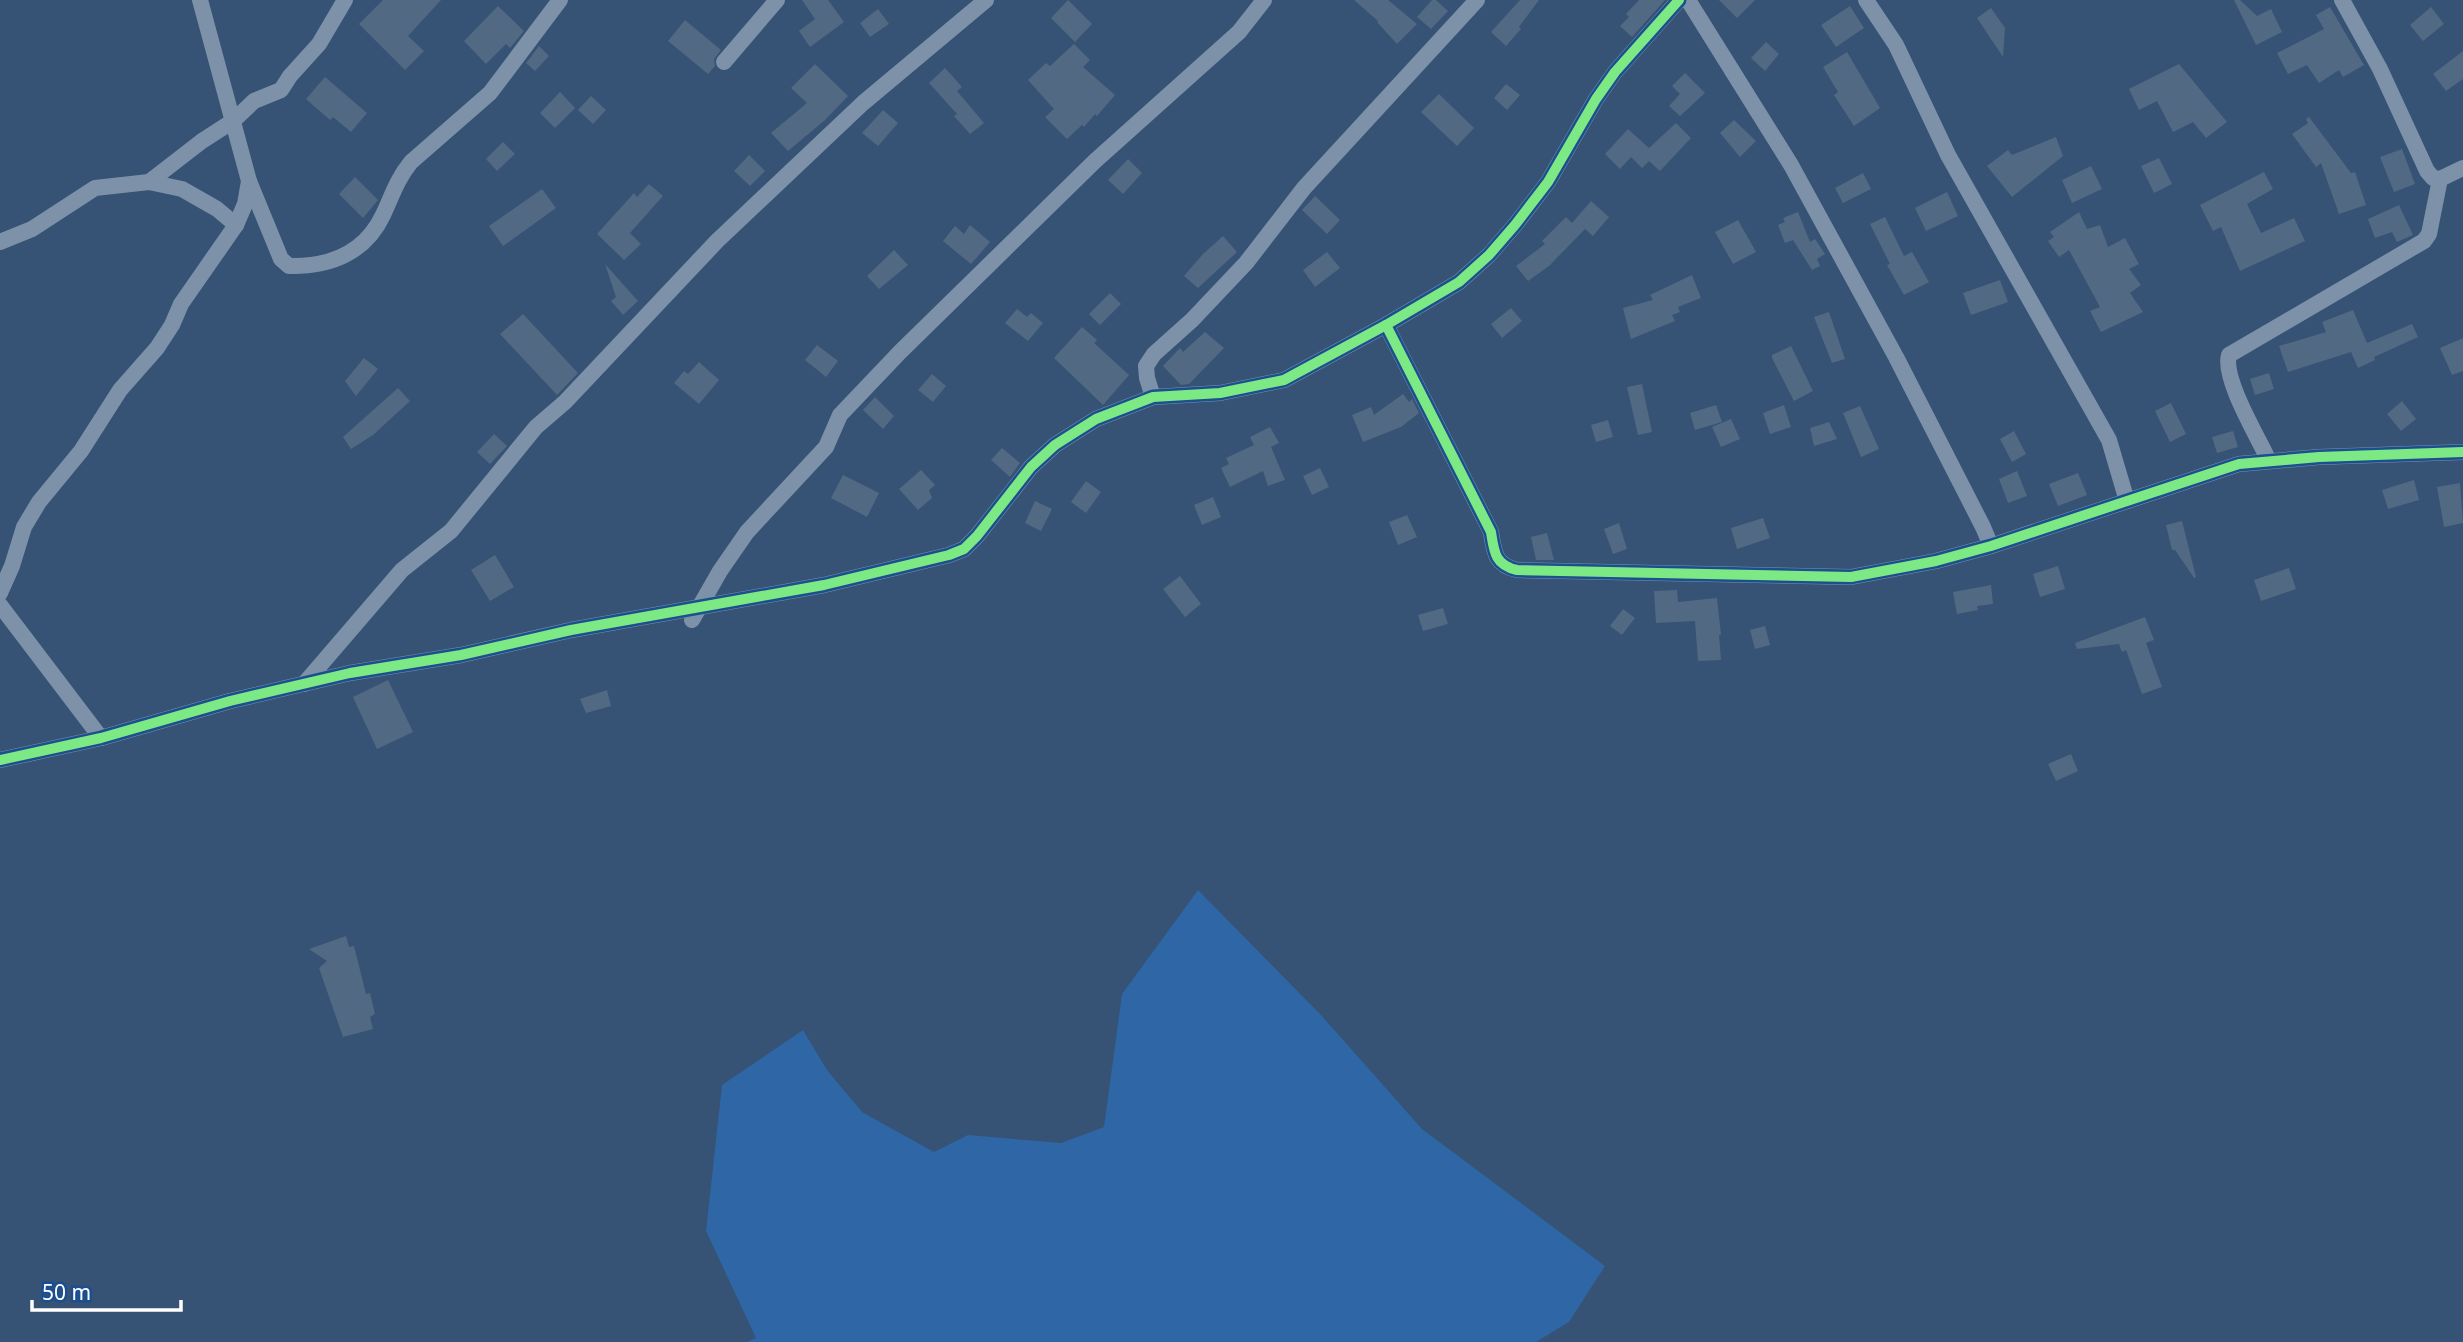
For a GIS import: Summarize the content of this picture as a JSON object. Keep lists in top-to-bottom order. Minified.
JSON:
{"scale_bar":"50 m"}
